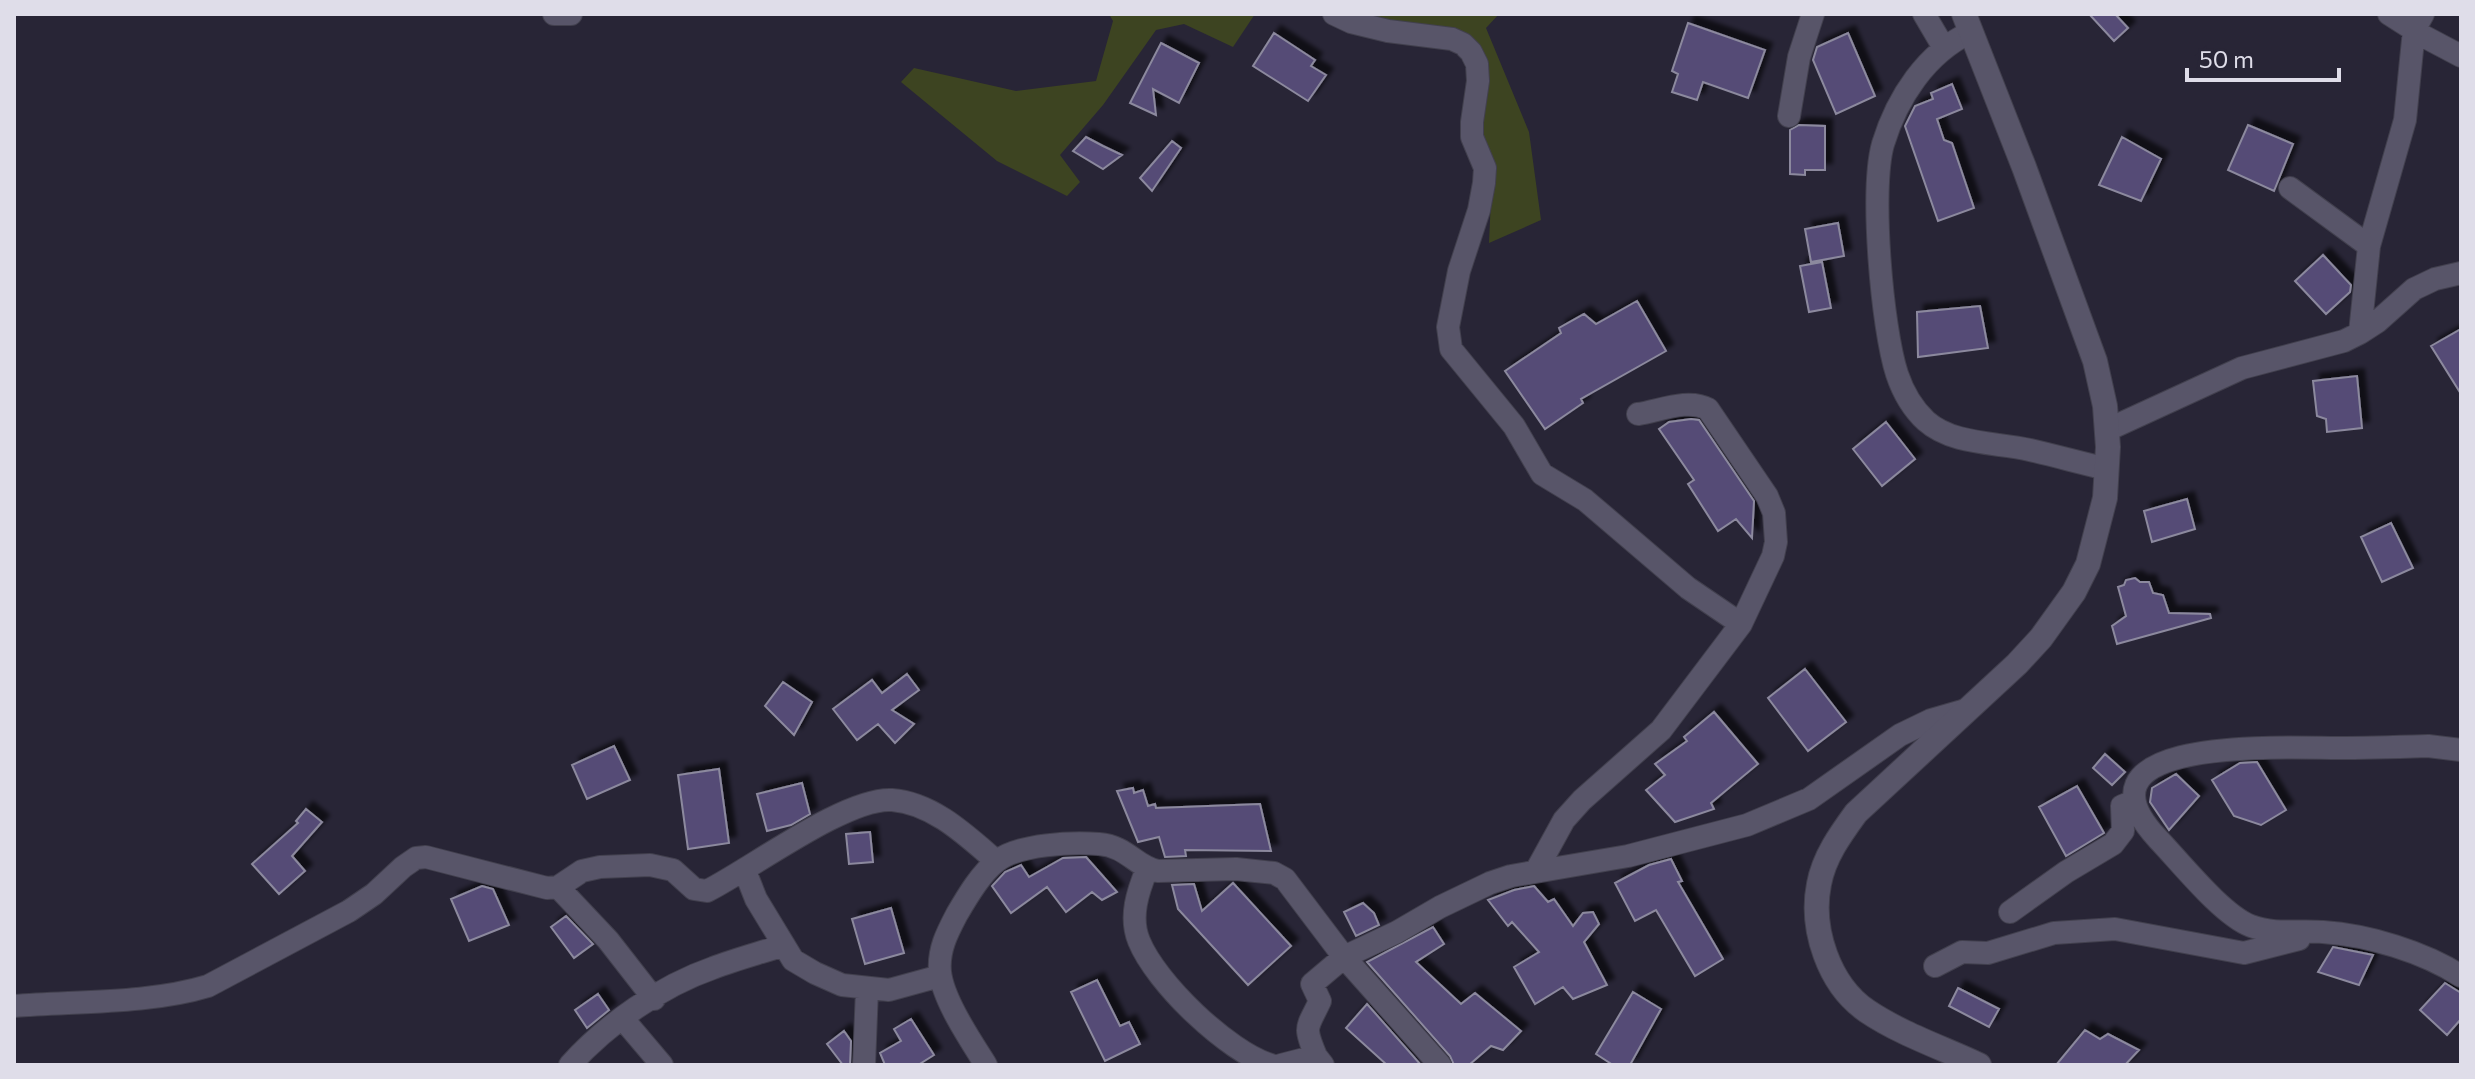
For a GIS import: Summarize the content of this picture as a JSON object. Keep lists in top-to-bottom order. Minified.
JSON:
{"scale_bar":"50 m"}
